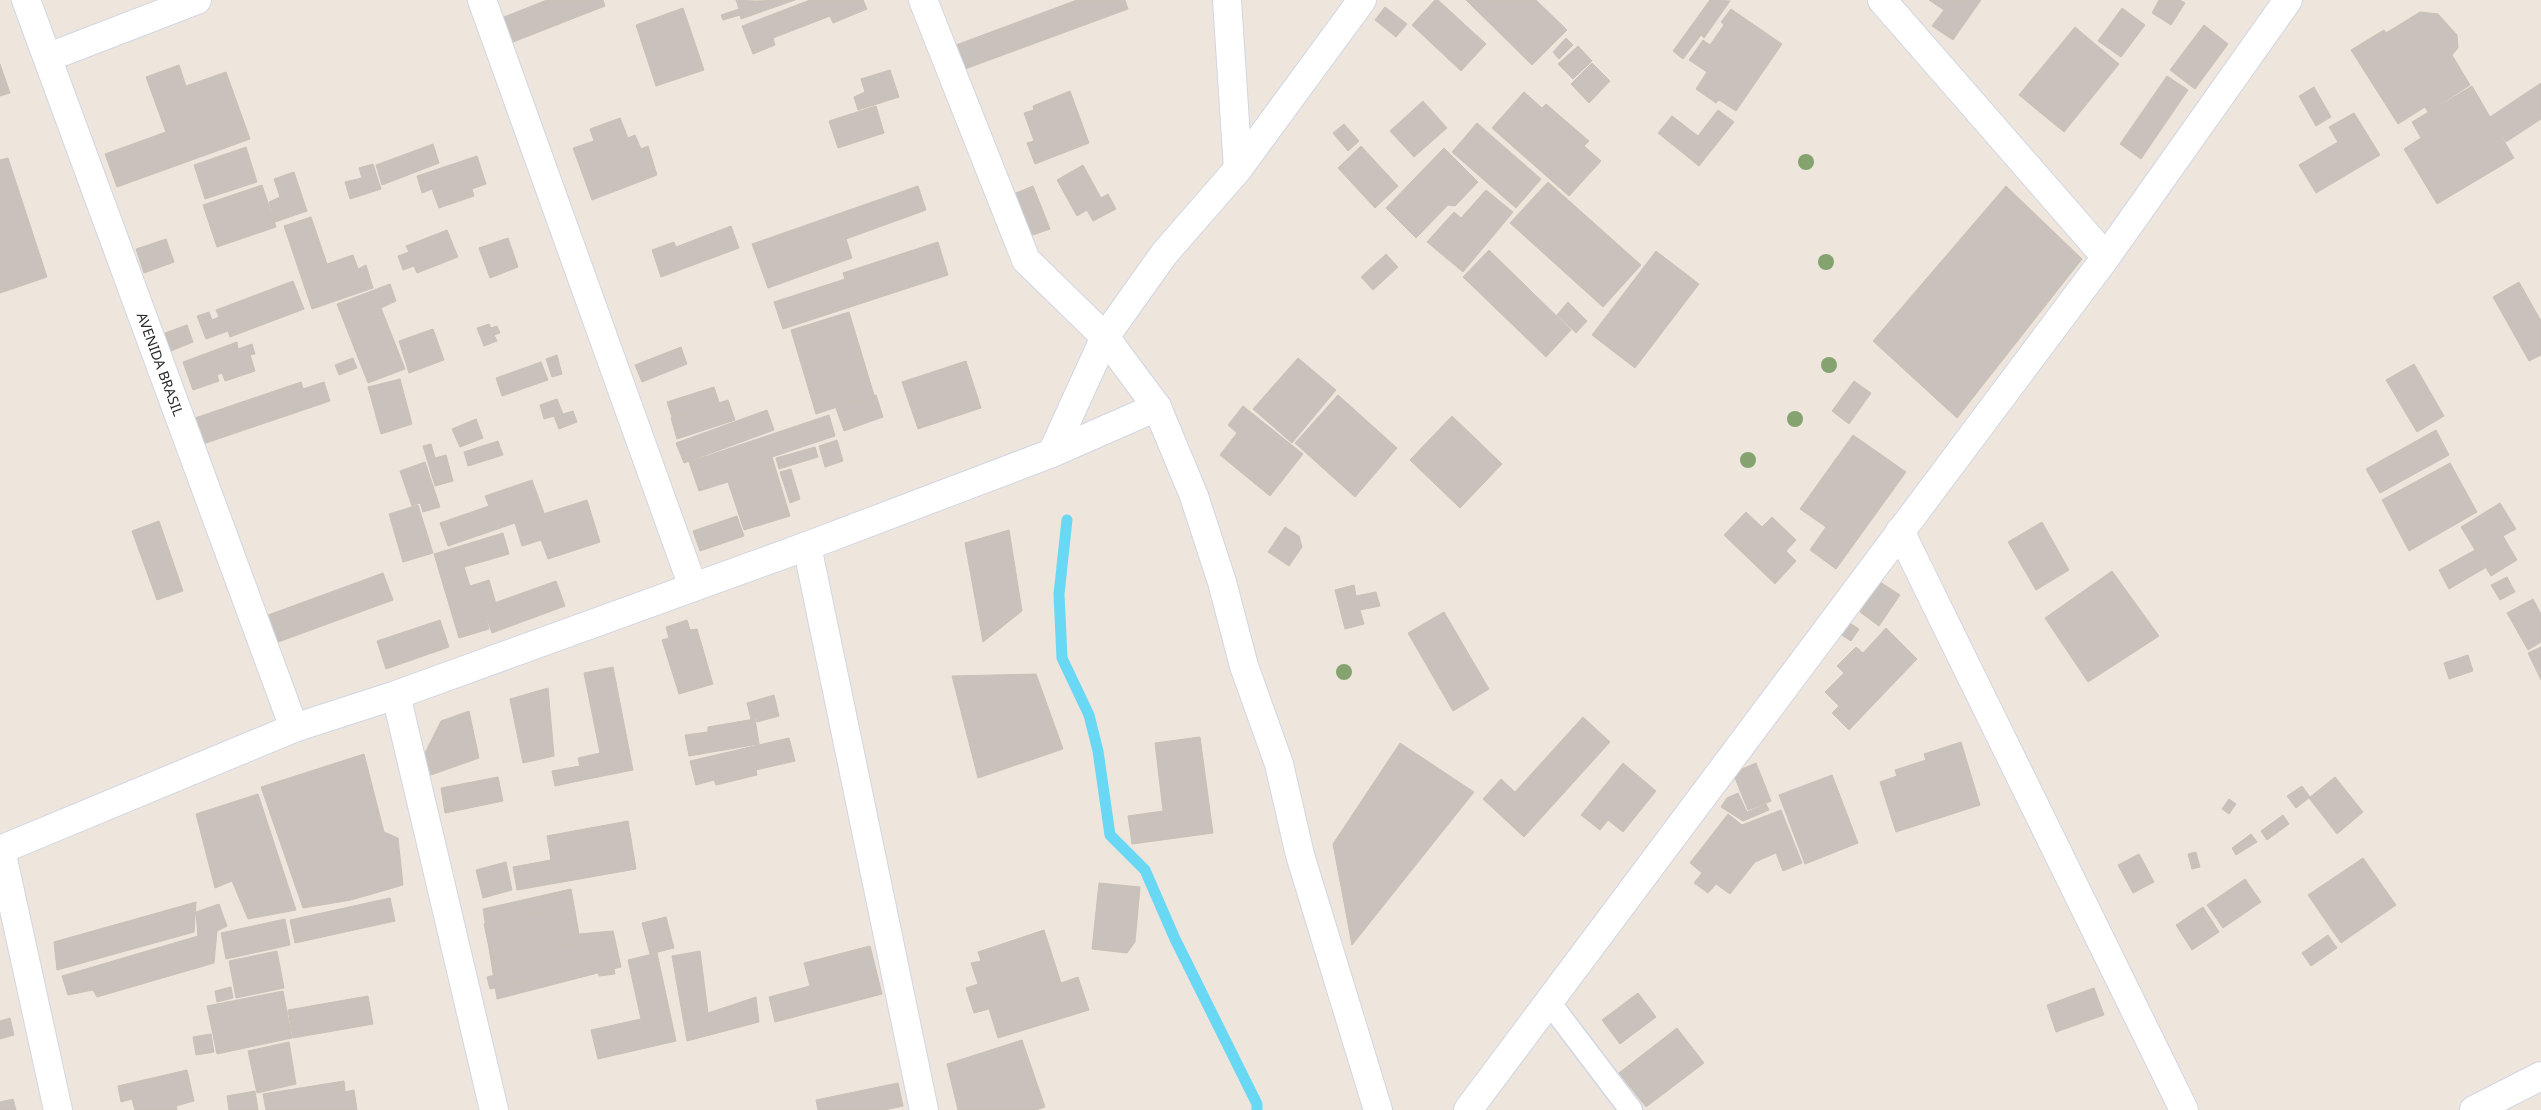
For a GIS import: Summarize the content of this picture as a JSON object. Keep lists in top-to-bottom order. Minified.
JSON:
{"streets":{"street":["AVENIDA BRASIL"]}}
